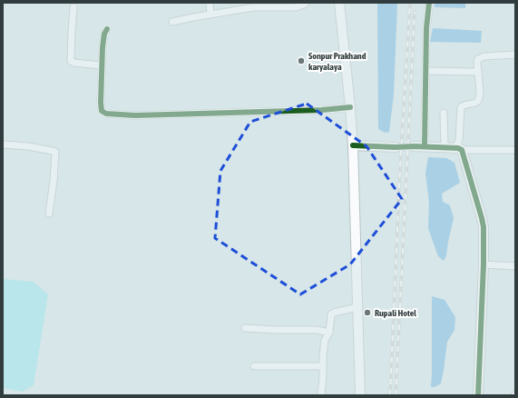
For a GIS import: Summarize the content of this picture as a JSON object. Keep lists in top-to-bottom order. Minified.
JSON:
{"places":["Sonpur Prakhand karyalaya","Rupali Hotel"]}
